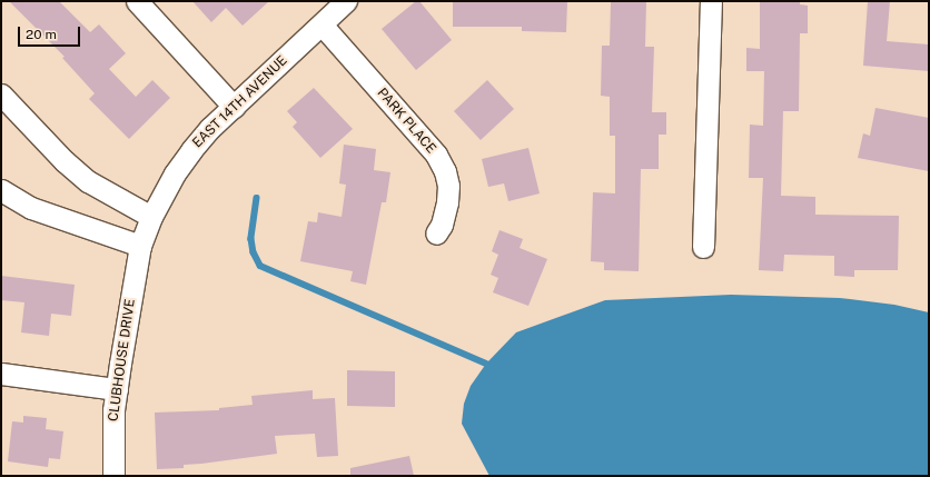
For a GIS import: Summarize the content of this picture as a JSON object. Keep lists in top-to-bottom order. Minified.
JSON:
{"streets":{"street":["EAST 14TH AVENUE","PARK PLACE","CLUBHOUSE DRIVE"]},"crossings":[["EAST 14TH AVENUE","PARK PLACE"],["EAST 14TH AVENUE","CLUBHOUSE DRIVE"]],"scale_bar":"20 m"}
